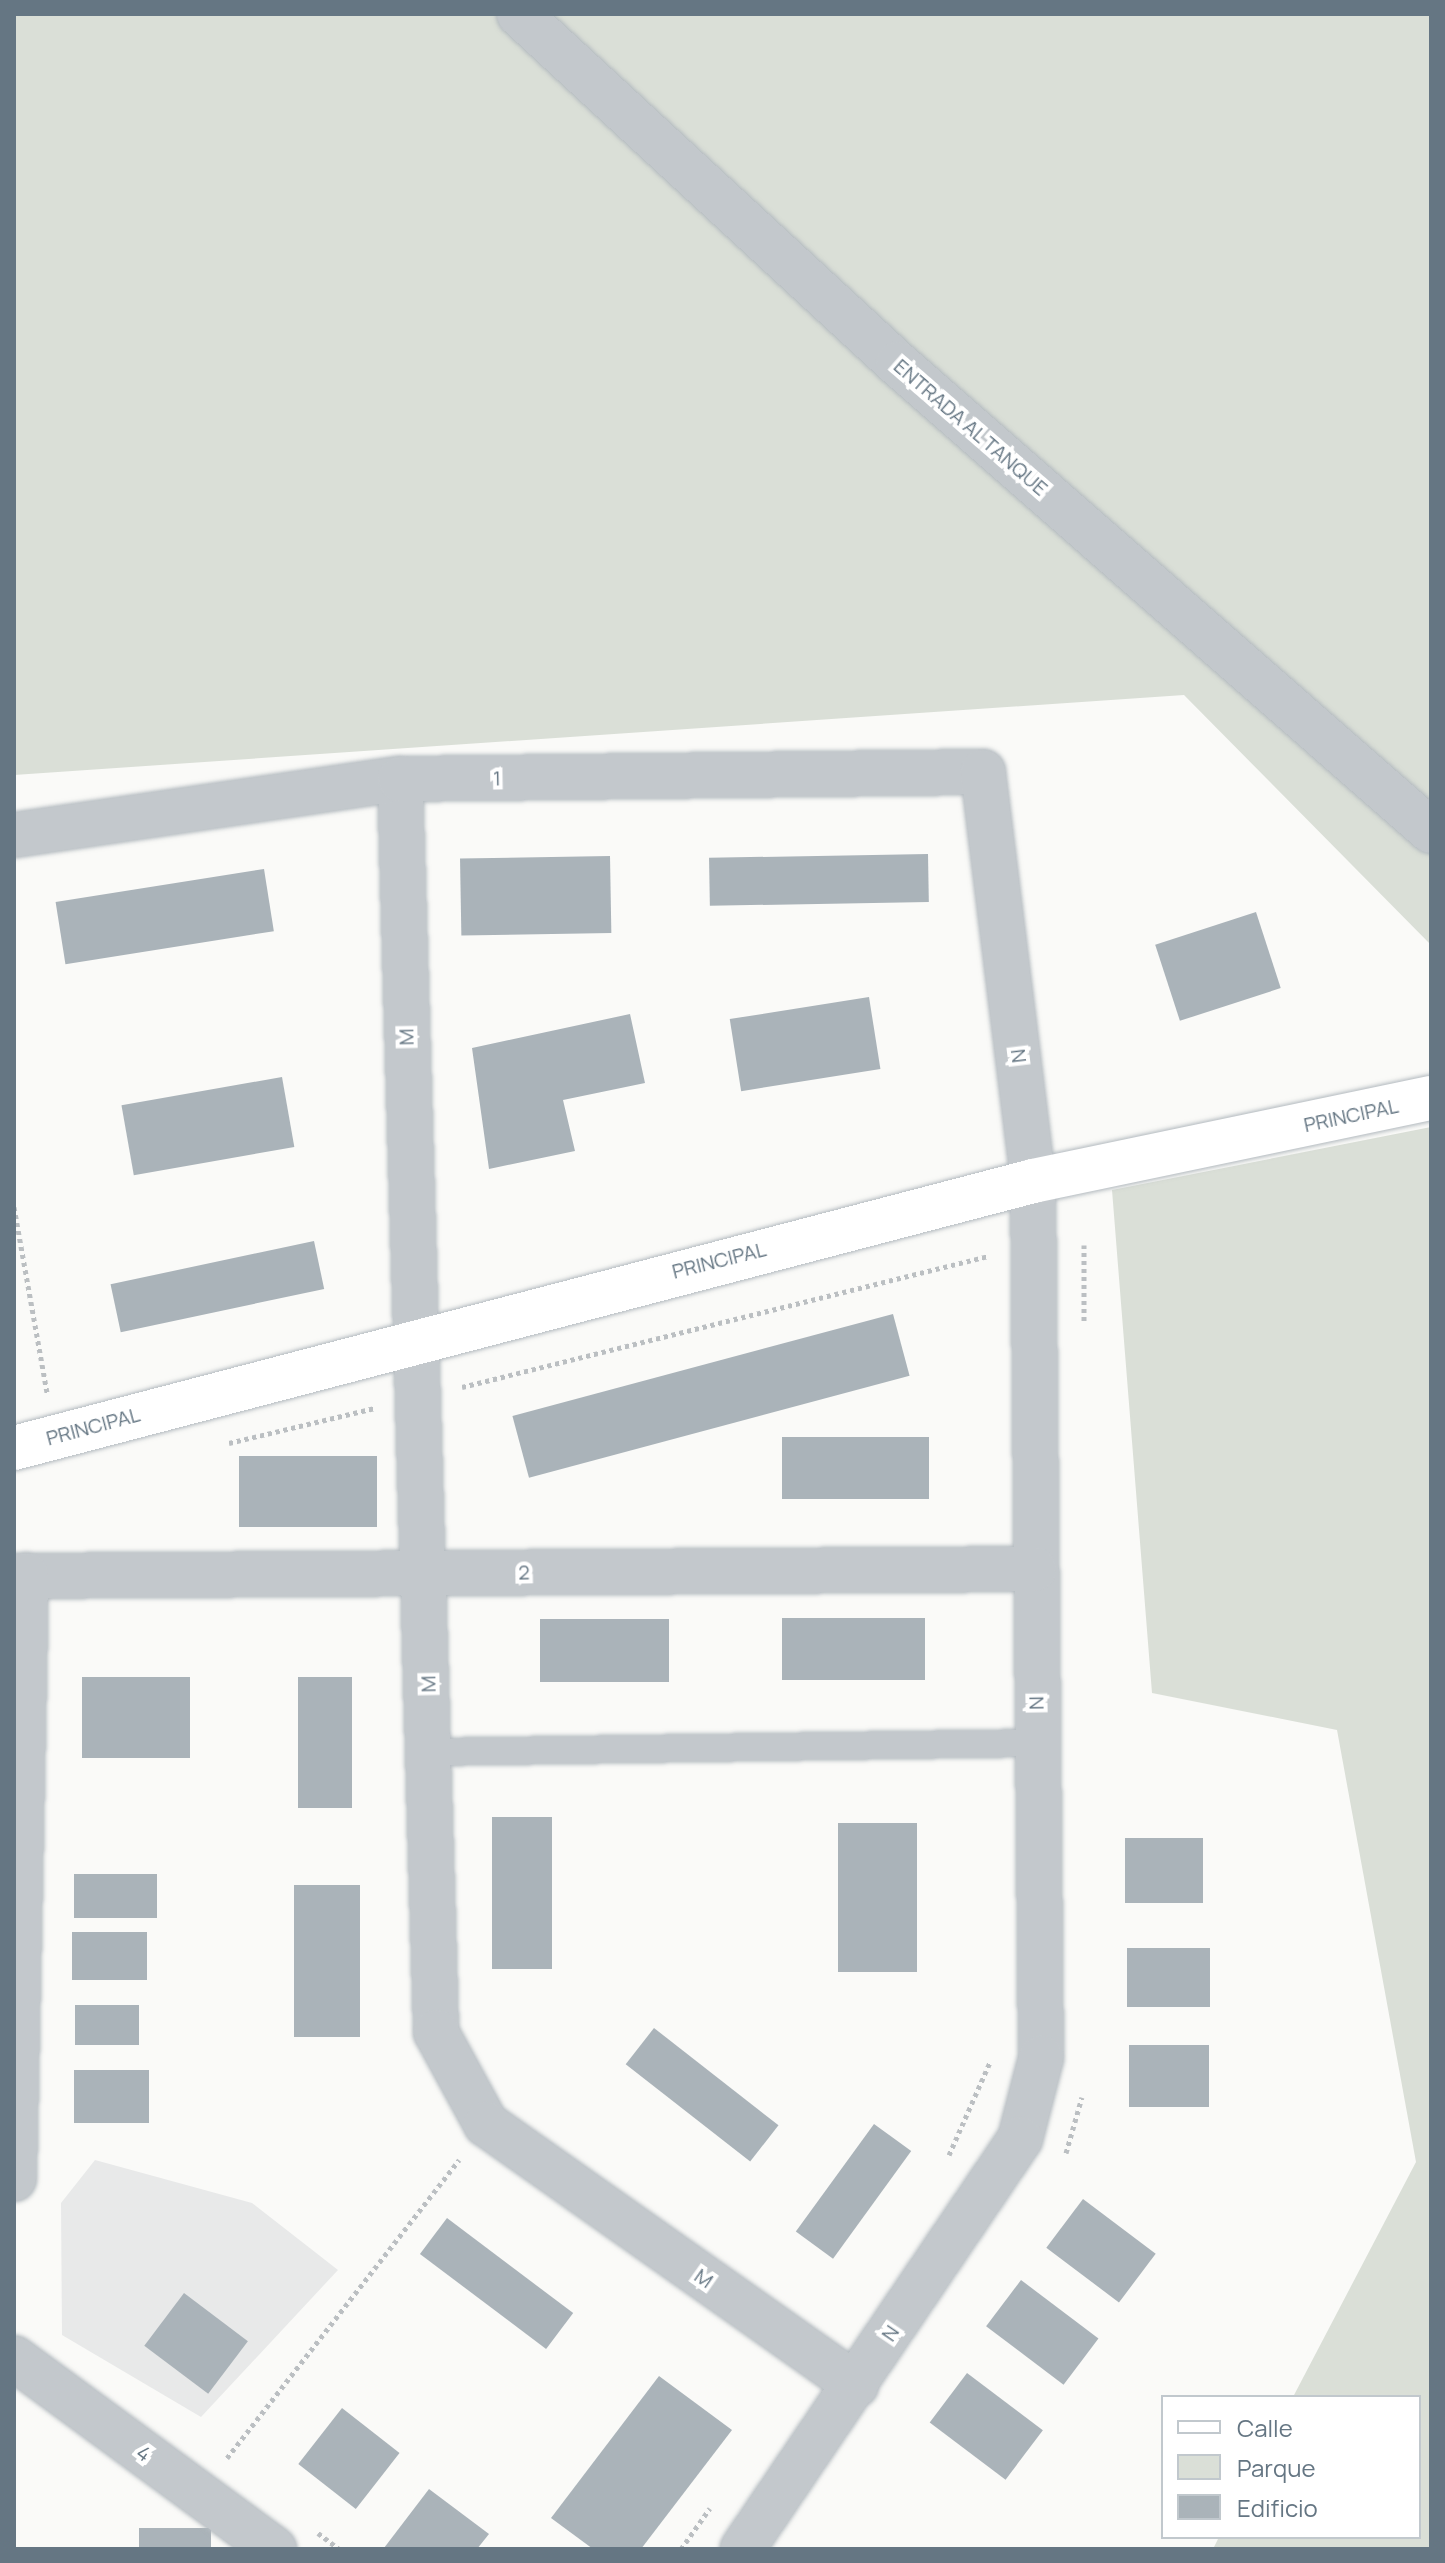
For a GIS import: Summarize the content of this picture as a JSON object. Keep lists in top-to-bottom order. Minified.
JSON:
{"streets":{"street":["ENTRADA AL TANQUE","1","M","N","PRINCIPAL","2","4"]},"crossings":[["1","M"],["1","N"],["M","N"],["M","PRINCIPAL"],["M","2"],["N","PRINCIPAL"],["N","2"]],"legend":["Calle","Parque","Edificio"]}
